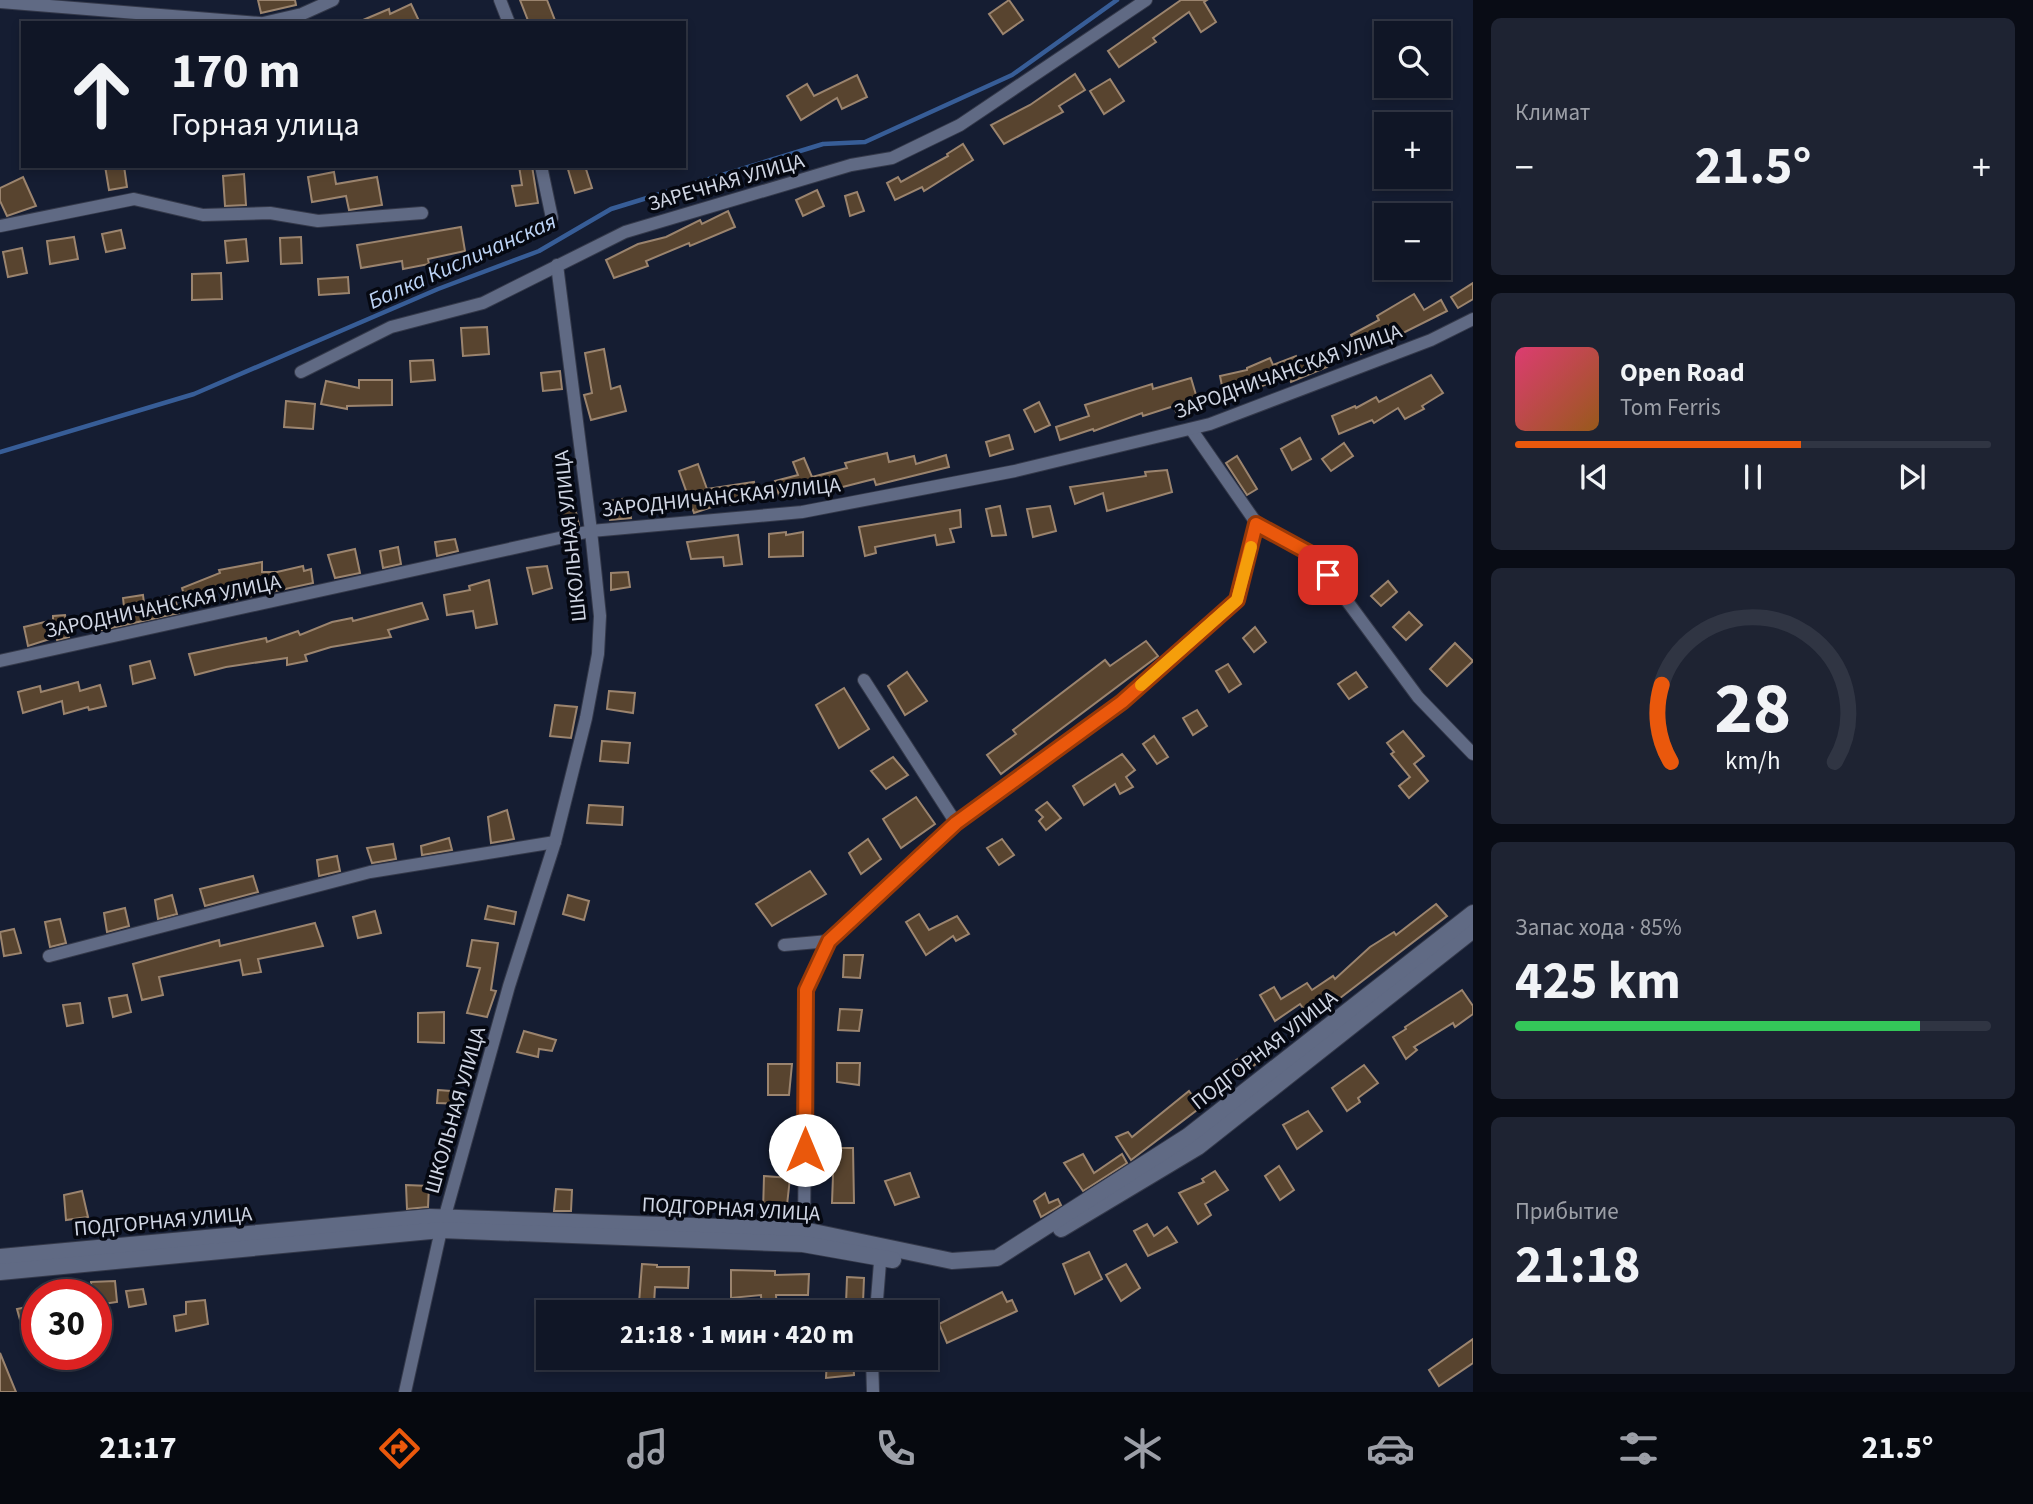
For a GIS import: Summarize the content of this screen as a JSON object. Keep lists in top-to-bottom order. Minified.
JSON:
{"streets":{"street":["ЗАРЕЧНАЯ УЛИЦА","ЗАРОДНИЧАНСКАЯ УЛИЦА","ШКОЛЬНАЯ УЛИЦА","ПОДГОРНАЯ УЛИЦА"]},"crossings":[["ЗАРЕЧНАЯ УЛИЦА","ШКОЛЬНАЯ УЛИЦА"],["ЗАРОДНИЧАНСКАЯ УЛИЦА","ШКОЛЬНАЯ УЛИЦА"],["ШКОЛЬНАЯ УЛИЦА","ПОДГОРНАЯ УЛИЦА"]],"water":["Балка Кисличанская"],"page":{"tile":["Климат",["Запас хода · 85%","425 km"],["Прибытие","21:18"]],"map_buttons":["+","−"],"turn":["170 m","Горная улица"],"heat":["−","21.5°","+"],"song":["Open Road","Tom Ferris"],"limit":"30","trip":"21:18 · 1 мин · 420 m","tabs":["21:17","21.5°"],"gauge":["28","km/h"]}}
